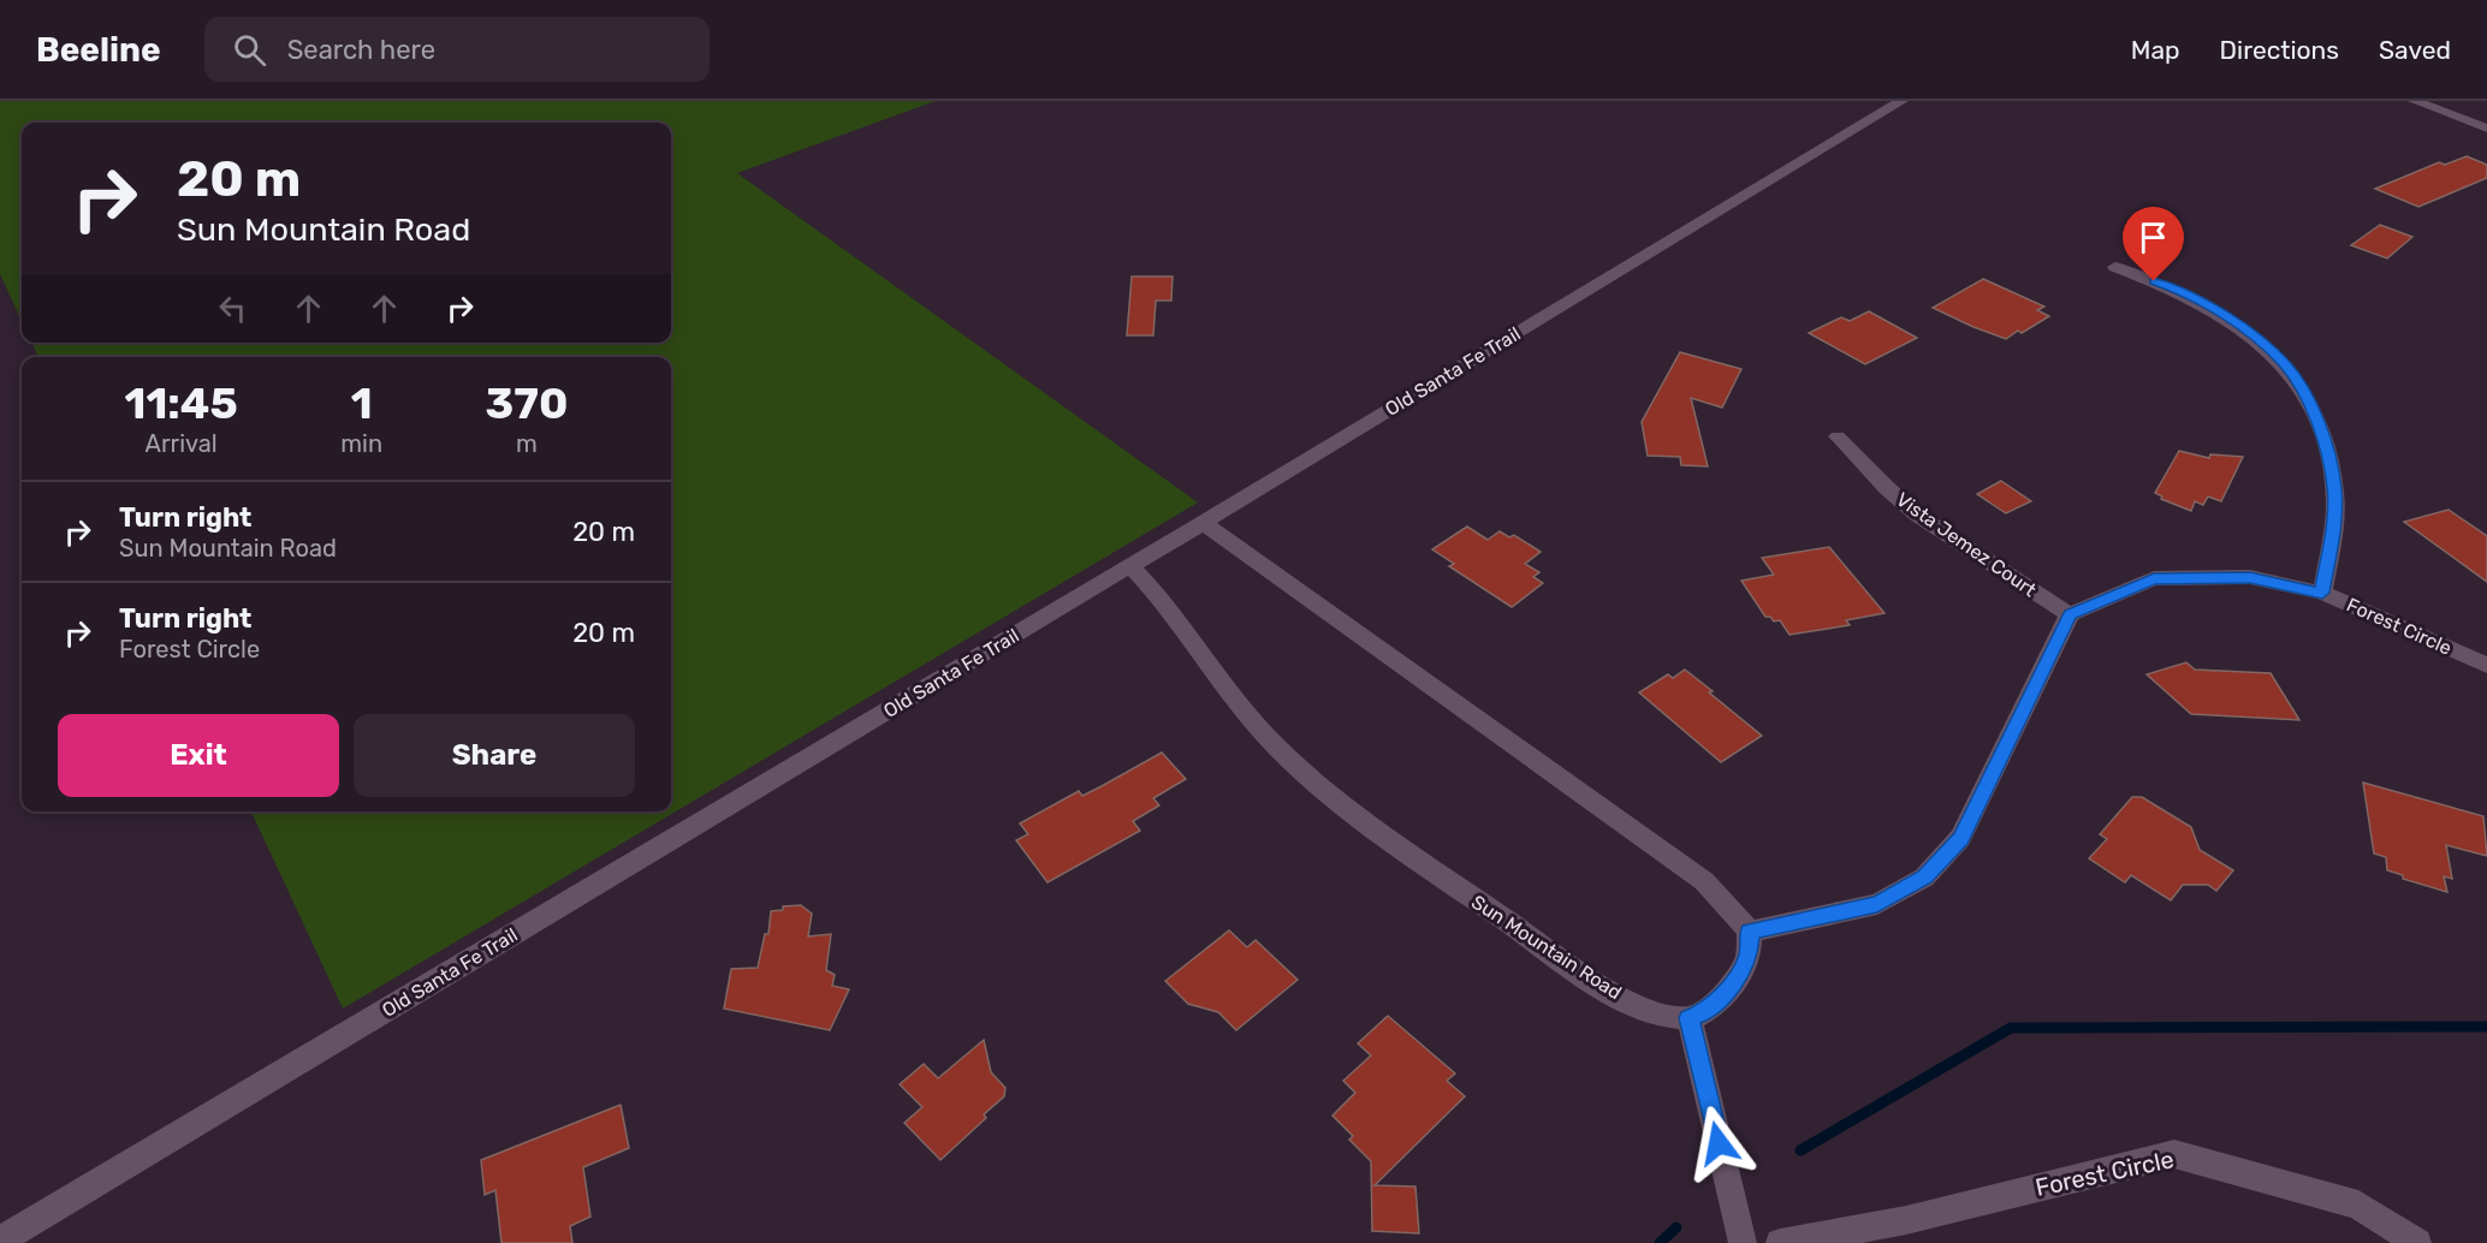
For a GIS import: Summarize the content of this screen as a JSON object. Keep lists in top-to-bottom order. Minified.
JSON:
{"streets":{"street":["Old Santa Fe Trail","Vista Jemez Court","Forest Circle","Sun Mountain Road"]},"crossings":[["Old Santa Fe Trail","Sun Mountain Road"],["Vista Jemez Court","Forest Circle"]],"page":{"header":"Beeline","search":"Search here","nav":["Map","Directions","Saved"],"turn":["20 m","Sun Mountain Road"],"eta":["11:45","Arrival","1","min","370","m"],"list":[{"name":"Turn right","note":"Sun Mountain Road","value":"20 m"},{"name":"Turn right","note":"Forest Circle","value":"20 m"}],"buttons":["Exit","Share"]}}
